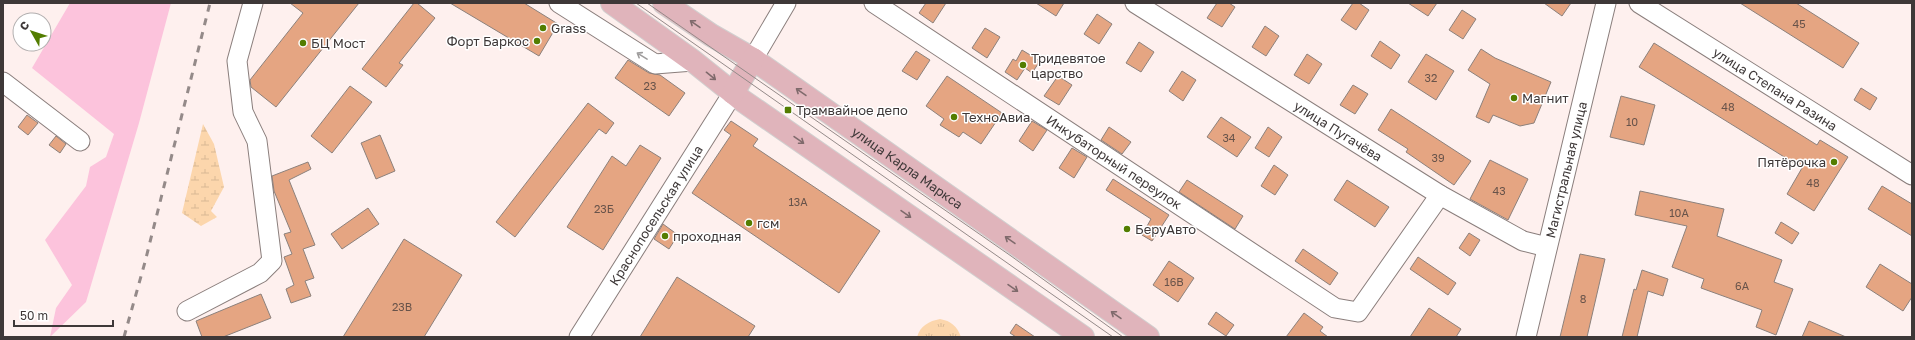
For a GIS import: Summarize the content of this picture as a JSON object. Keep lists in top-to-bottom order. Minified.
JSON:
{"streets":{"main road":["улица Карла Маркса"],"street":["улица Степана Разина","улица Пугачёва","Инкубаторный переулок","Магистральная улица","Краснопосельская улица"]},"crossings":[["улица Пугачёва","Инкубаторный переулок"],["улица Пугачёва","Магистральная улица"]],"places":{"other":["Grass","Форт Баркос","БЦ Мост","Тридевятое царство","Магнит","ТехноАвиа","Пятёрочка","гсм","БеруАвто","проходная"],"transit":["Трамвайное депо"]},"house_numbers":["45","32","23","48","10","34","39","48","43","13А","23Б","10А","16В","6А","8","23В"],"scale_bar":"50 m","north":"top left"}
